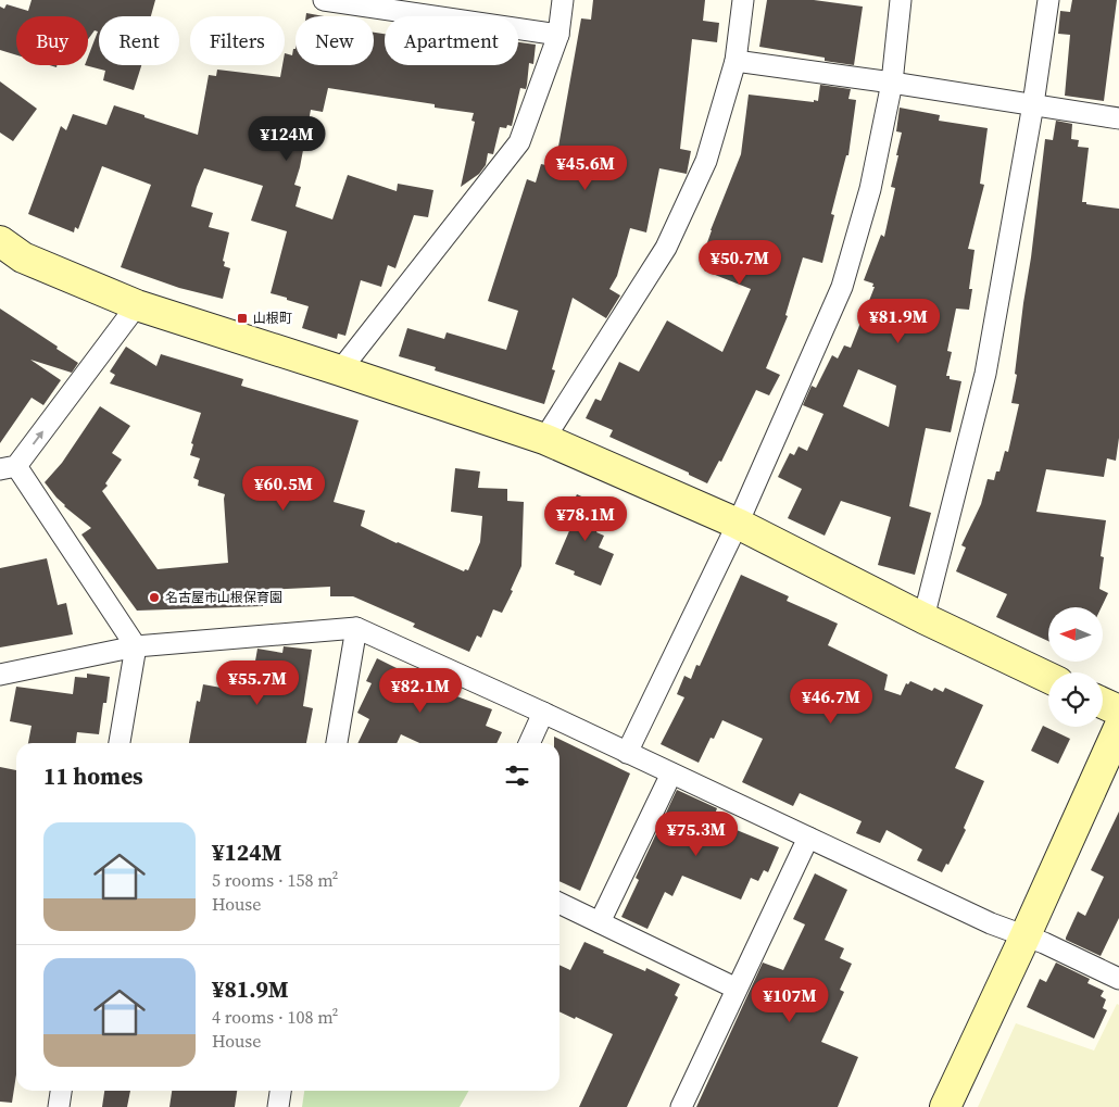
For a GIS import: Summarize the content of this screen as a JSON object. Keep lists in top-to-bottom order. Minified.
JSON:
{"places":{"transit":["山根町"],"other":["名古屋市山根保育園"]},"north":"left","page":{"chip":["Buy","Rent","Filters","New","Apartment"],"price":["¥124M","¥45.6M","¥50.7M","¥81.9M","¥60.5M","¥78.1M","¥55.7M","¥82.1M","¥46.7M","¥75.3M","¥107M"],"heading":"11 homes","list":[{"name":"¥124M","note":"5 rooms · 158 m² · House"},{"name":"¥81.9M","note":"4 rooms · 108 m² · House"}]}}
